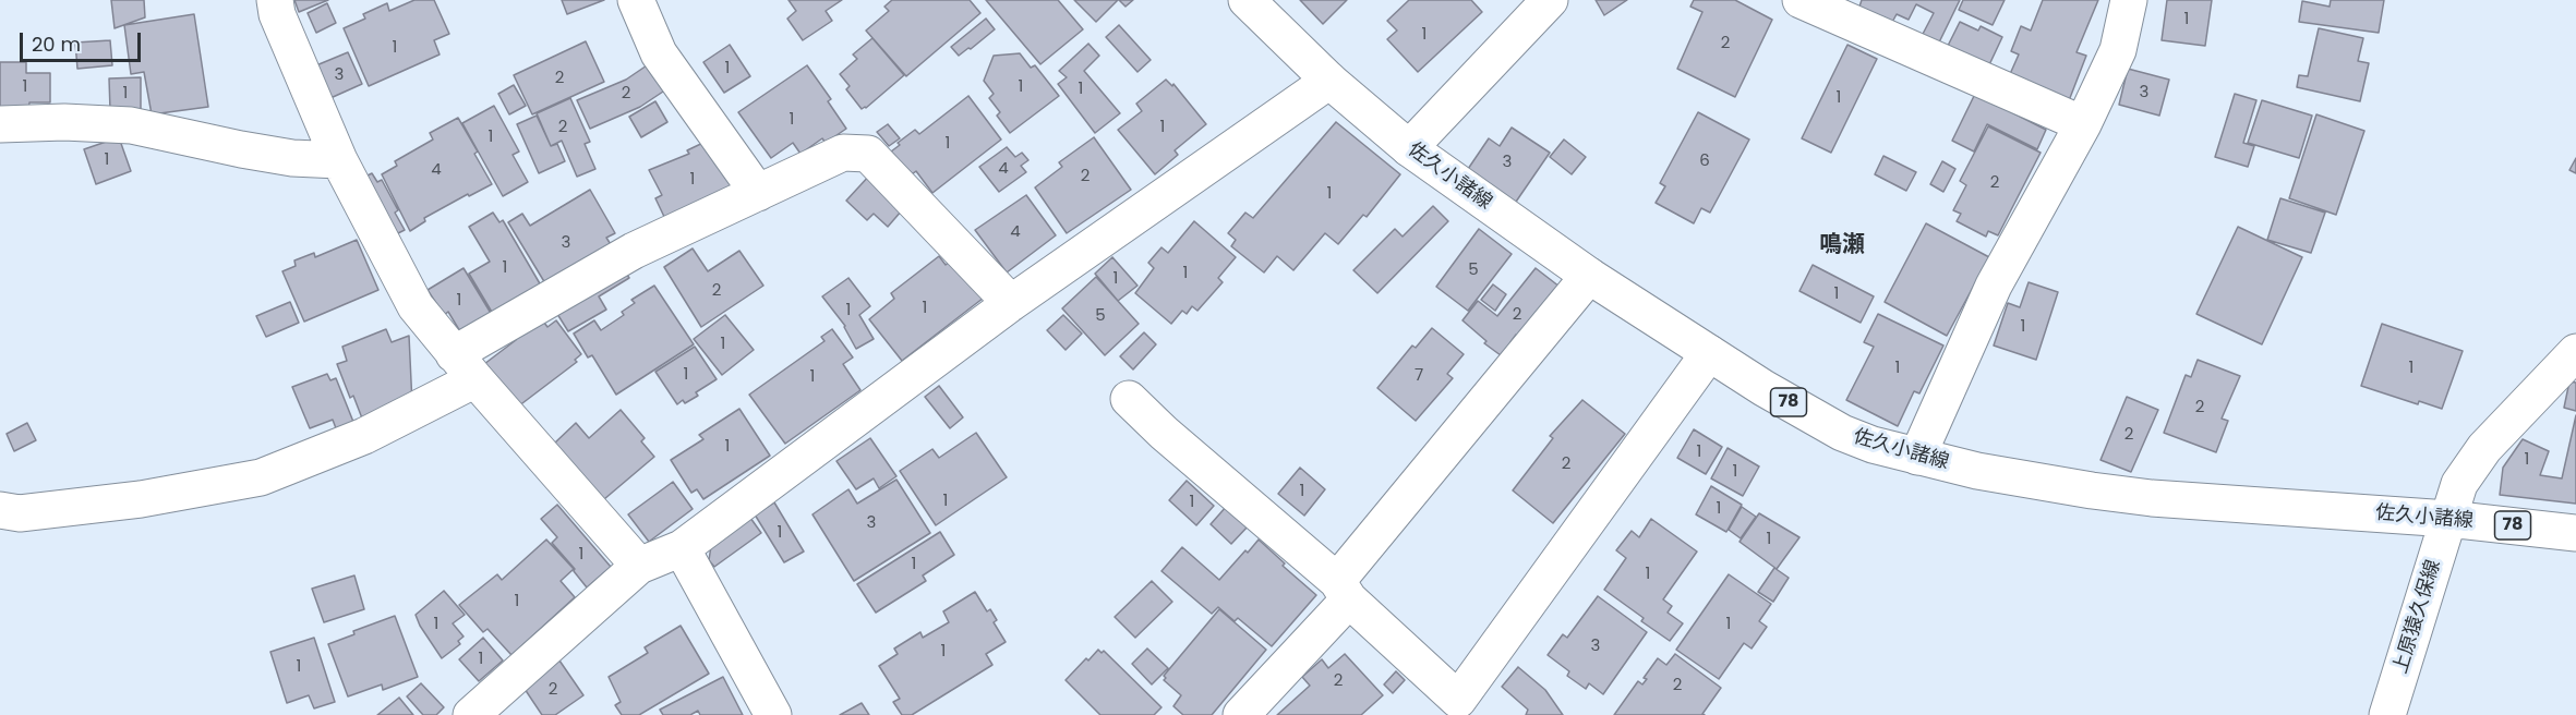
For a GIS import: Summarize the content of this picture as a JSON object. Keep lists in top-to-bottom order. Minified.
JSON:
{"streets":{"street":["佐久小諸線","78","上原猿久保線"]},"crossings":[["佐久小諸線","上原猿久保線"]],"districts":["鳴瀬"],"house_numbers":["1","1","2","1","1","3","2","1","1","1","3","1","2","1","1","2","1","1","1","1","6","3","4","4","2","1","2","1","4","3","1","5","1","1","2","1","1","1","1","2","5","1","1","1","1","1","7","1","2","2","1","1","1","2","1","1","1","1","1","3","1","1","1","1","1","1","1","1","3","1","1","1","2","2","2"],"scale_bar":"20 m"}
